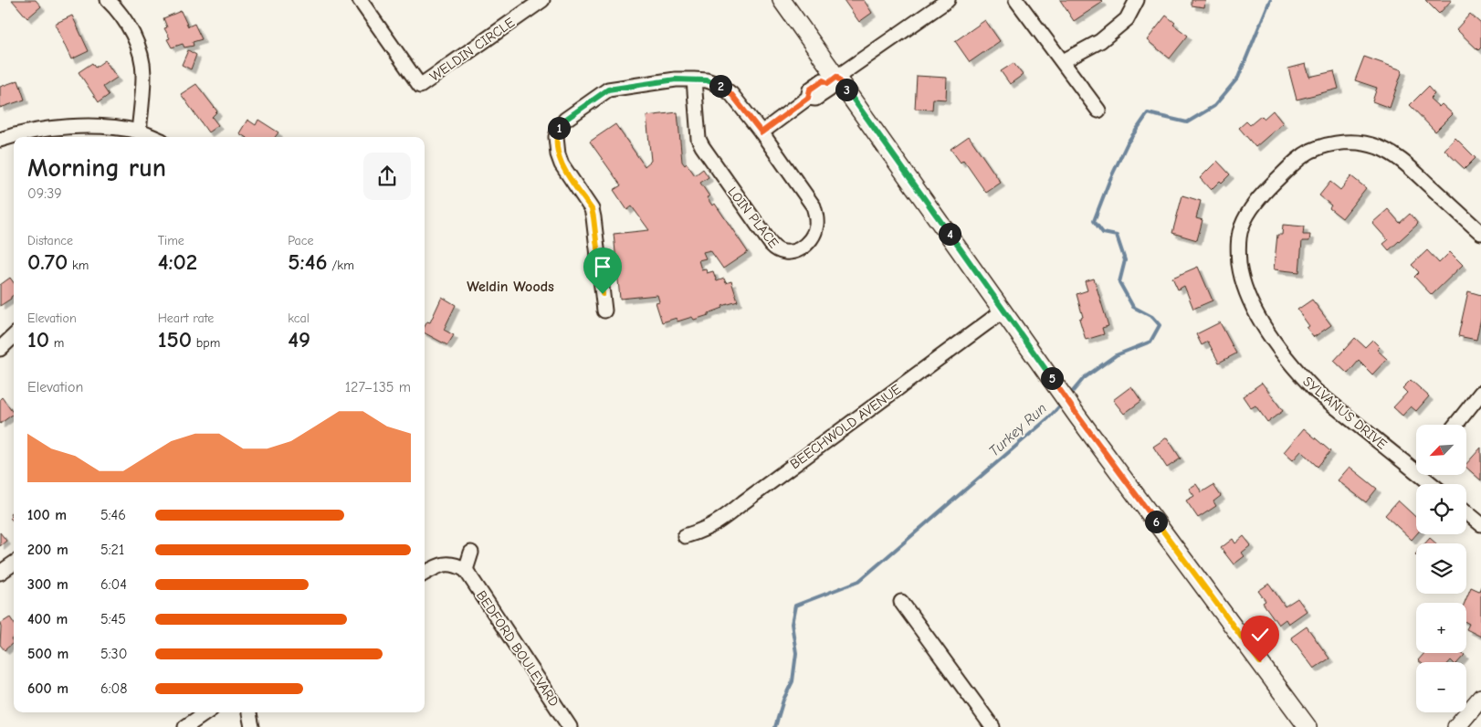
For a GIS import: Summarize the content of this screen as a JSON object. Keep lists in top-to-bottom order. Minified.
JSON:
{"streets":{"street":["WELDIN CIRCLE","LOIN PLACE","SYLVANUS DRIVE","BEECHWOLD AVENUE","BEDFORD BOULEVARD"]},"districts":["Weldin Woods"],"water":["Turkey Run"],"north":"bottom left","page":{"pins":["2","3","1","4","5","6"],"heading":["Morning run","09:39"],"stats":[["Distance","0.70 km"],["Time","4:02"],["Pace","5:46 /km"],["Elevation","10 m"],["Heart rate","150 bpm"],["kcal","49"]],"chart":["Elevation","127–135 m"],"map_buttons":["+","−"],"list":[{"name":"100 m","note":"5:46"},{"name":"200 m","note":"5:21"},{"name":"300 m","note":"6:04"},{"name":"400 m","note":"5:45"},{"name":"500 m","note":"5:30"},{"name":"600 m","note":"6:08"}]}}
